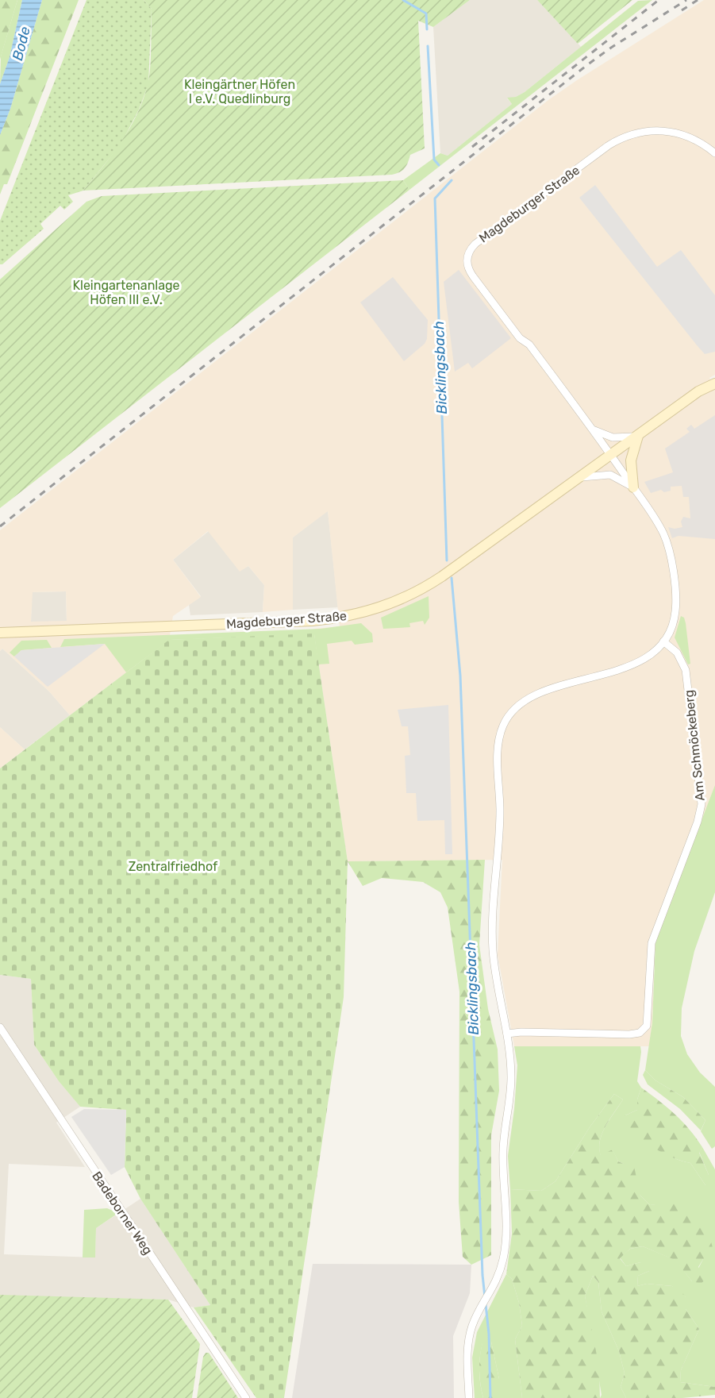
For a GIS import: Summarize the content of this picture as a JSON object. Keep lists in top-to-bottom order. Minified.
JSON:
{"streets":{"main road":["Magdeburger Straße"],"street":["Am Schmöckeberg","Badeborner Weg"]},"water":["Bode","Bicklingsbach"],"parks":["Kleingärtner Höfen I e.V. Quedlinburg","Kleingartenanlage Höfen III e.V.","Zentralfriedhof"]}
